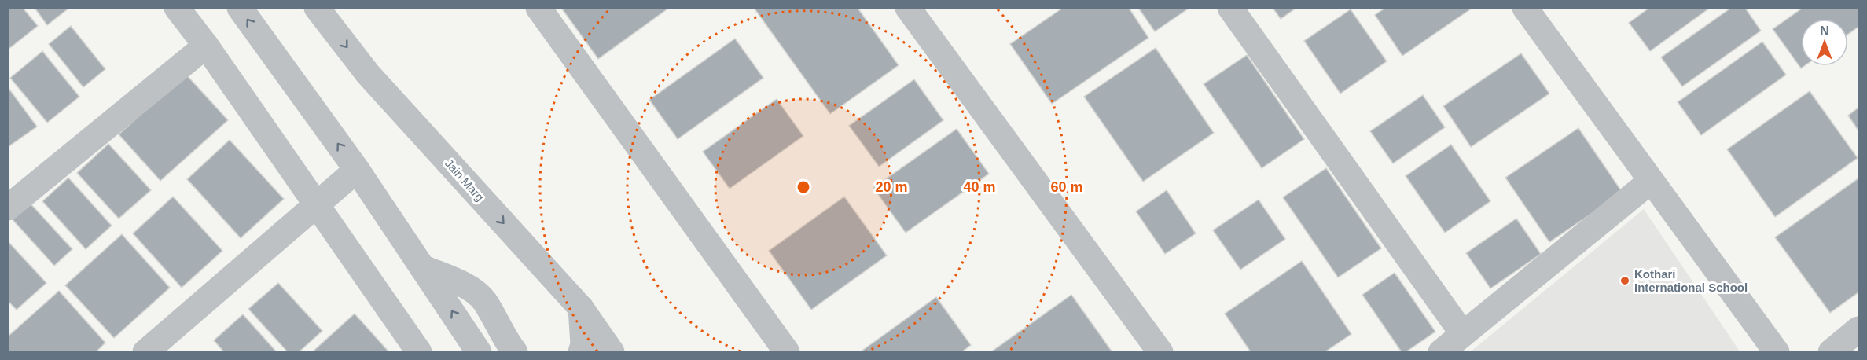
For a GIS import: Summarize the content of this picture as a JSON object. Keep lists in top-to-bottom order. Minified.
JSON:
{"streets":{"street":["Jain Marg"]},"places":["Kothari International School"],"north":"top","rings":["20 m","40 m","60 m"]}
